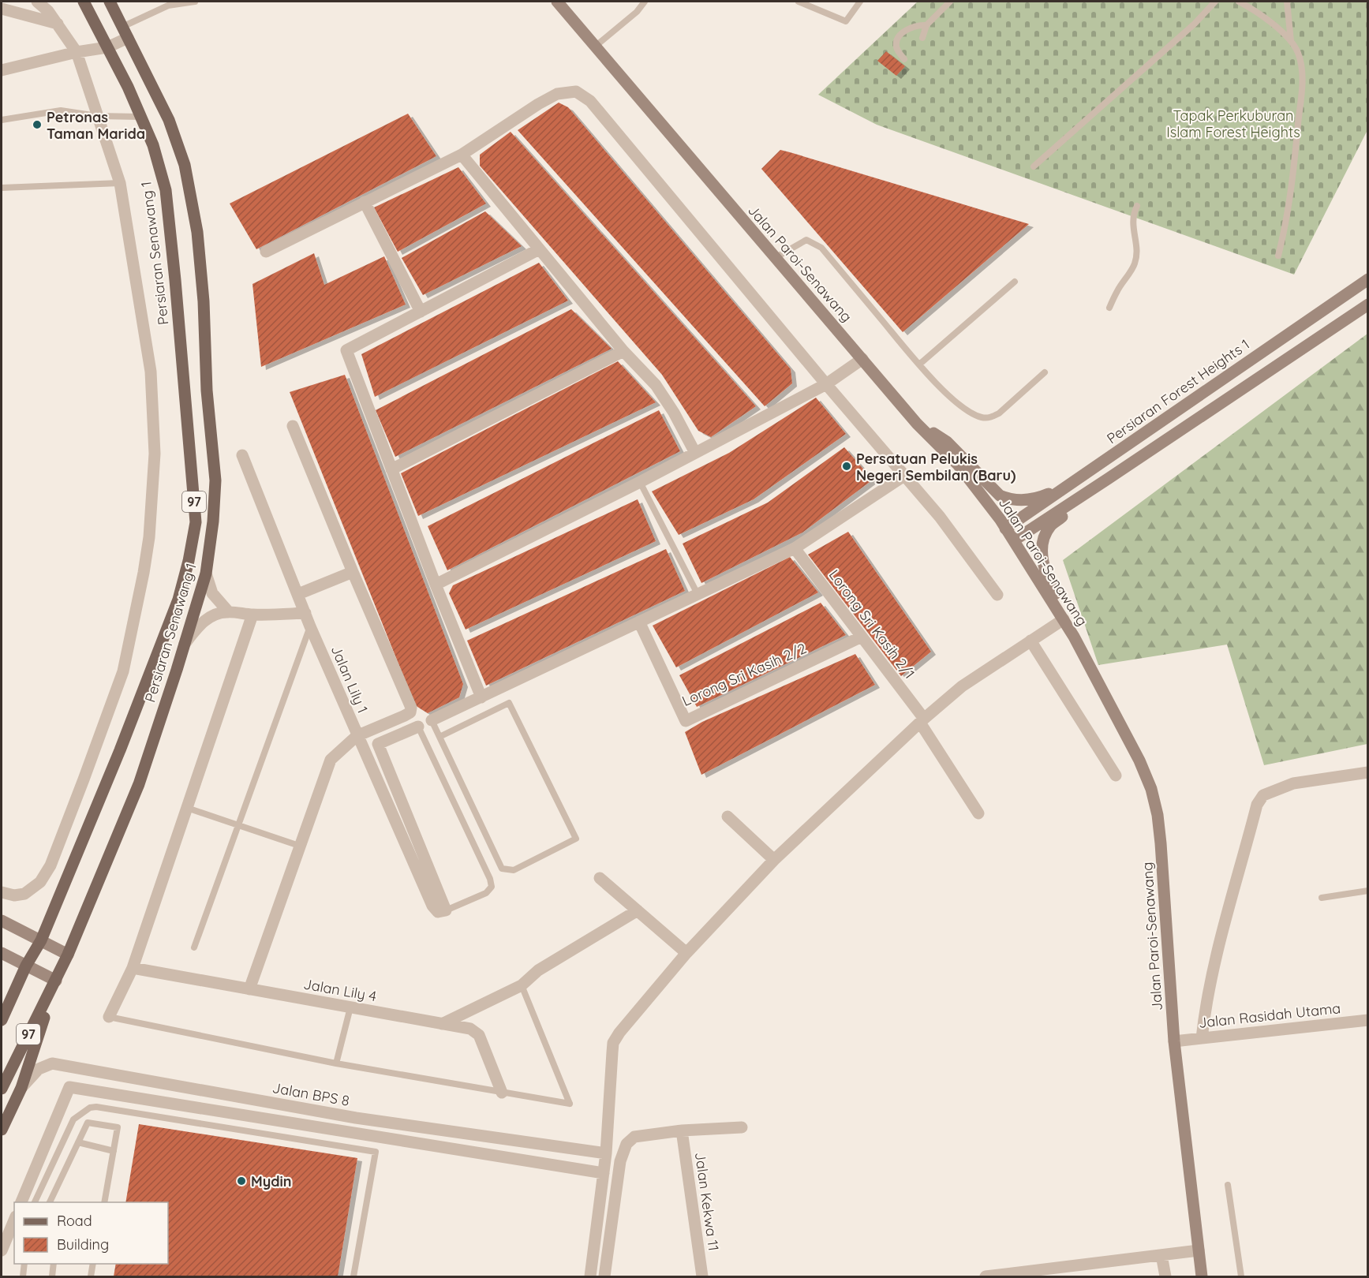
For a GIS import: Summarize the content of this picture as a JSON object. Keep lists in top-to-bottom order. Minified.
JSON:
{"streets":{"main road":["Persiaran Senawang 1","Jalan Paroi-Senawang","Persiaran Forest Heights 1","97"],"street":["Lorong Sri Kasih 2/1","Lorong Sri Kasih 2/2","Jalan Lily 1","Jalan Lily 4","Jalan Rasidah Utama","Jalan BPS 8","Jalan Kekwa 11"]},"crossings":[["Jalan Paroi-Senawang","Persiaran Forest Heights 1"],["Jalan Paroi-Senawang","Jalan Rasidah Utama"],["Lorong Sri Kasih 2/1","Lorong Sri Kasih 2/2"]],"parks":["Tapak Perkuburan Islam Forest Heights"],"places":["Petronas Taman Marida","Persatuan Pelukis Negeri Sembilan (Baru)","Mydin"],"legend":["Road","Building"]}
